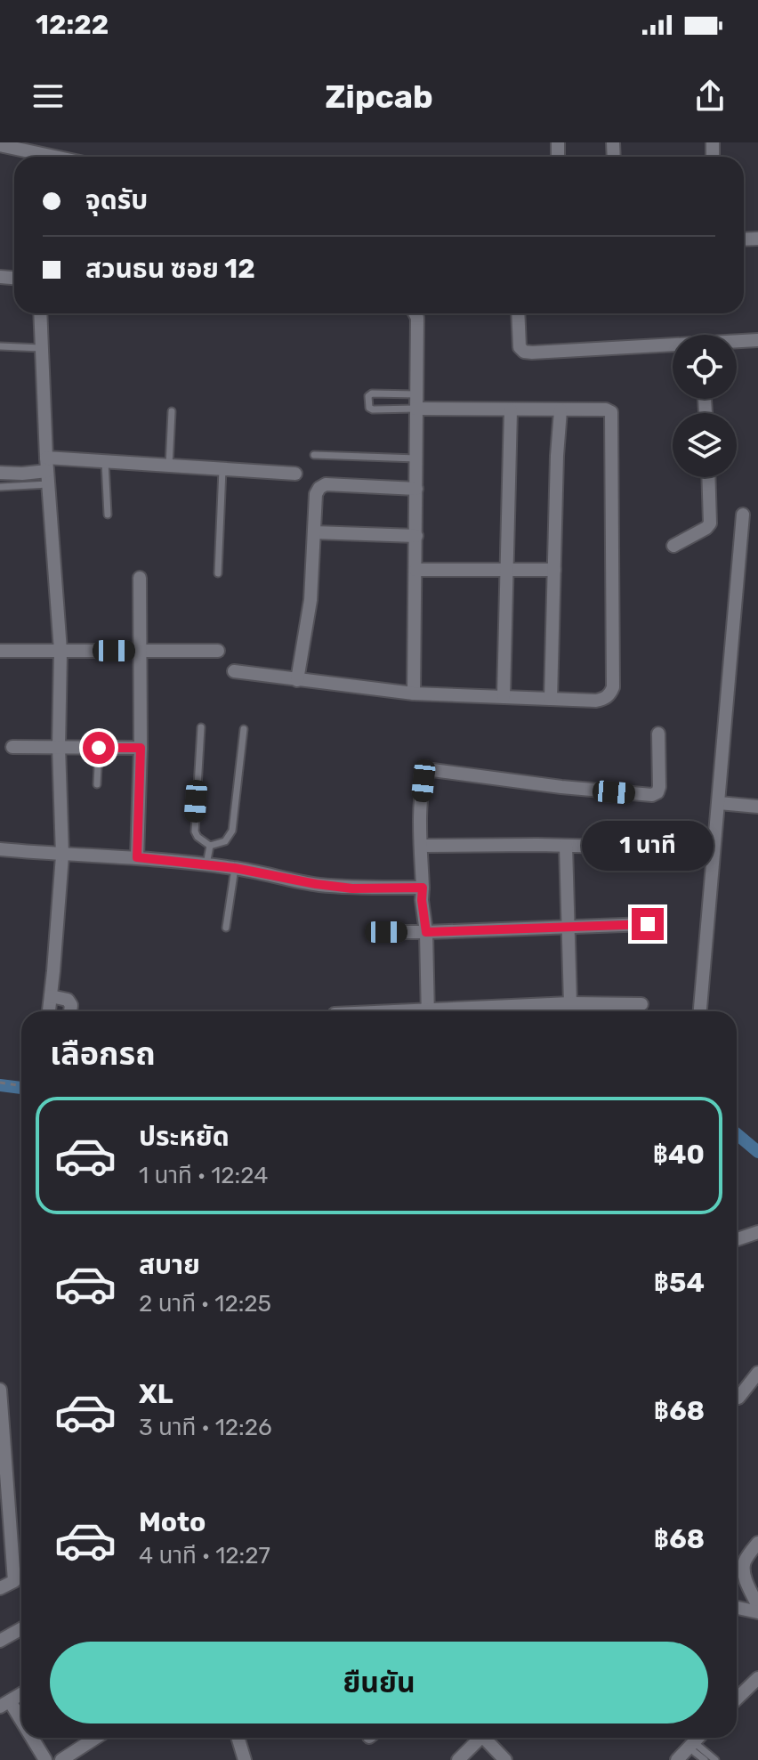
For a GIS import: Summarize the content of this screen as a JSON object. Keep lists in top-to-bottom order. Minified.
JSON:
{"page":{"status":"12:22","header":"Zipcab","banner":["จุดรับ","สวนธน ซอย 12"],"bubble":"1 นาที","heading":"เลือกรถ","list":[{"name":"ประหยัด","note":"1 นาที · 12:24","value":"฿40"},{"name":"สบาย","note":"2 นาที · 12:25","value":"฿54"},{"name":"XL","note":"3 นาที · 12:26","value":"฿68"},{"name":"Moto","note":"4 นาที · 12:27","value":"฿68"}],"buttons":"ยืนยัน"}}
